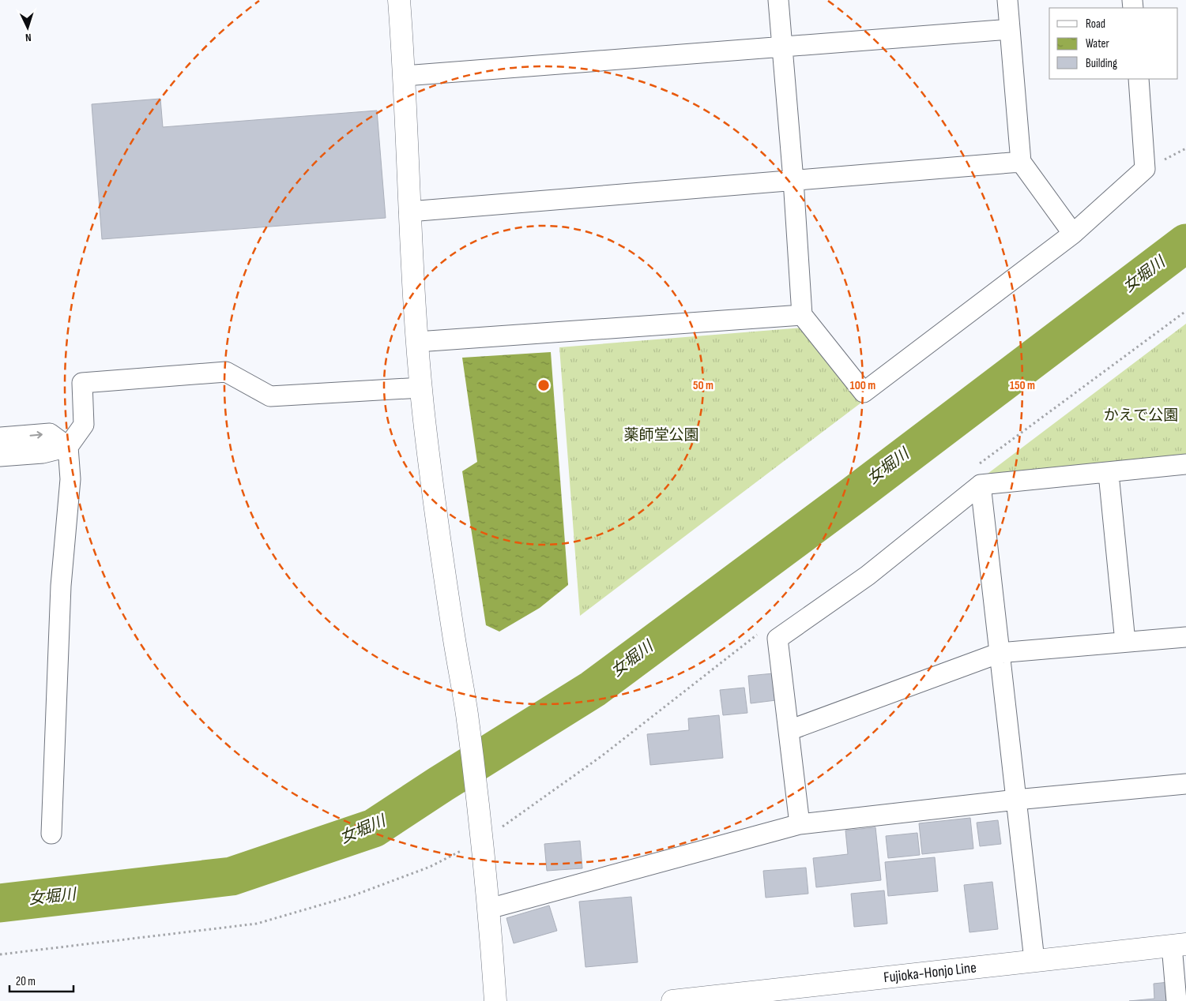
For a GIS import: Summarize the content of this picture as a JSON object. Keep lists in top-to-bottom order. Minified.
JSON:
{"streets":{"street":["Fujioka-Honjo Line"]},"water":["女堀川"],"parks":["かえで公園","薬師堂公園"],"legend":["Road","Water","Building"],"scale_bar":"20 m","north":"bottom","rings":["50 m","100 m","150 m"]}
